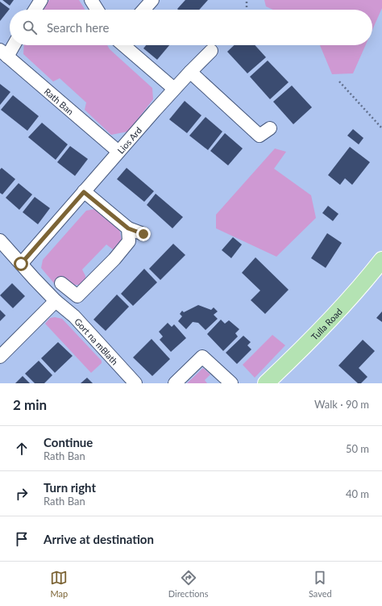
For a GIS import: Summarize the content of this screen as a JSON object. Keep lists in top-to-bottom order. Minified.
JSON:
{"streets":{"main road":["Tulla Road"],"street":["Rath Ban","Lios Ard","Gort na mBlath"]},"crossings":[["Rath Ban","Lios Ard"]],"page":{"search":"Search here","heading":["2 min","Walk · 90 m"],"list":[["Continue","Rath Ban","50 m"],["Turn right","Rath Ban","40 m"],"Arrive at destination"],"nav":["Map","Directions","Saved"]}}
